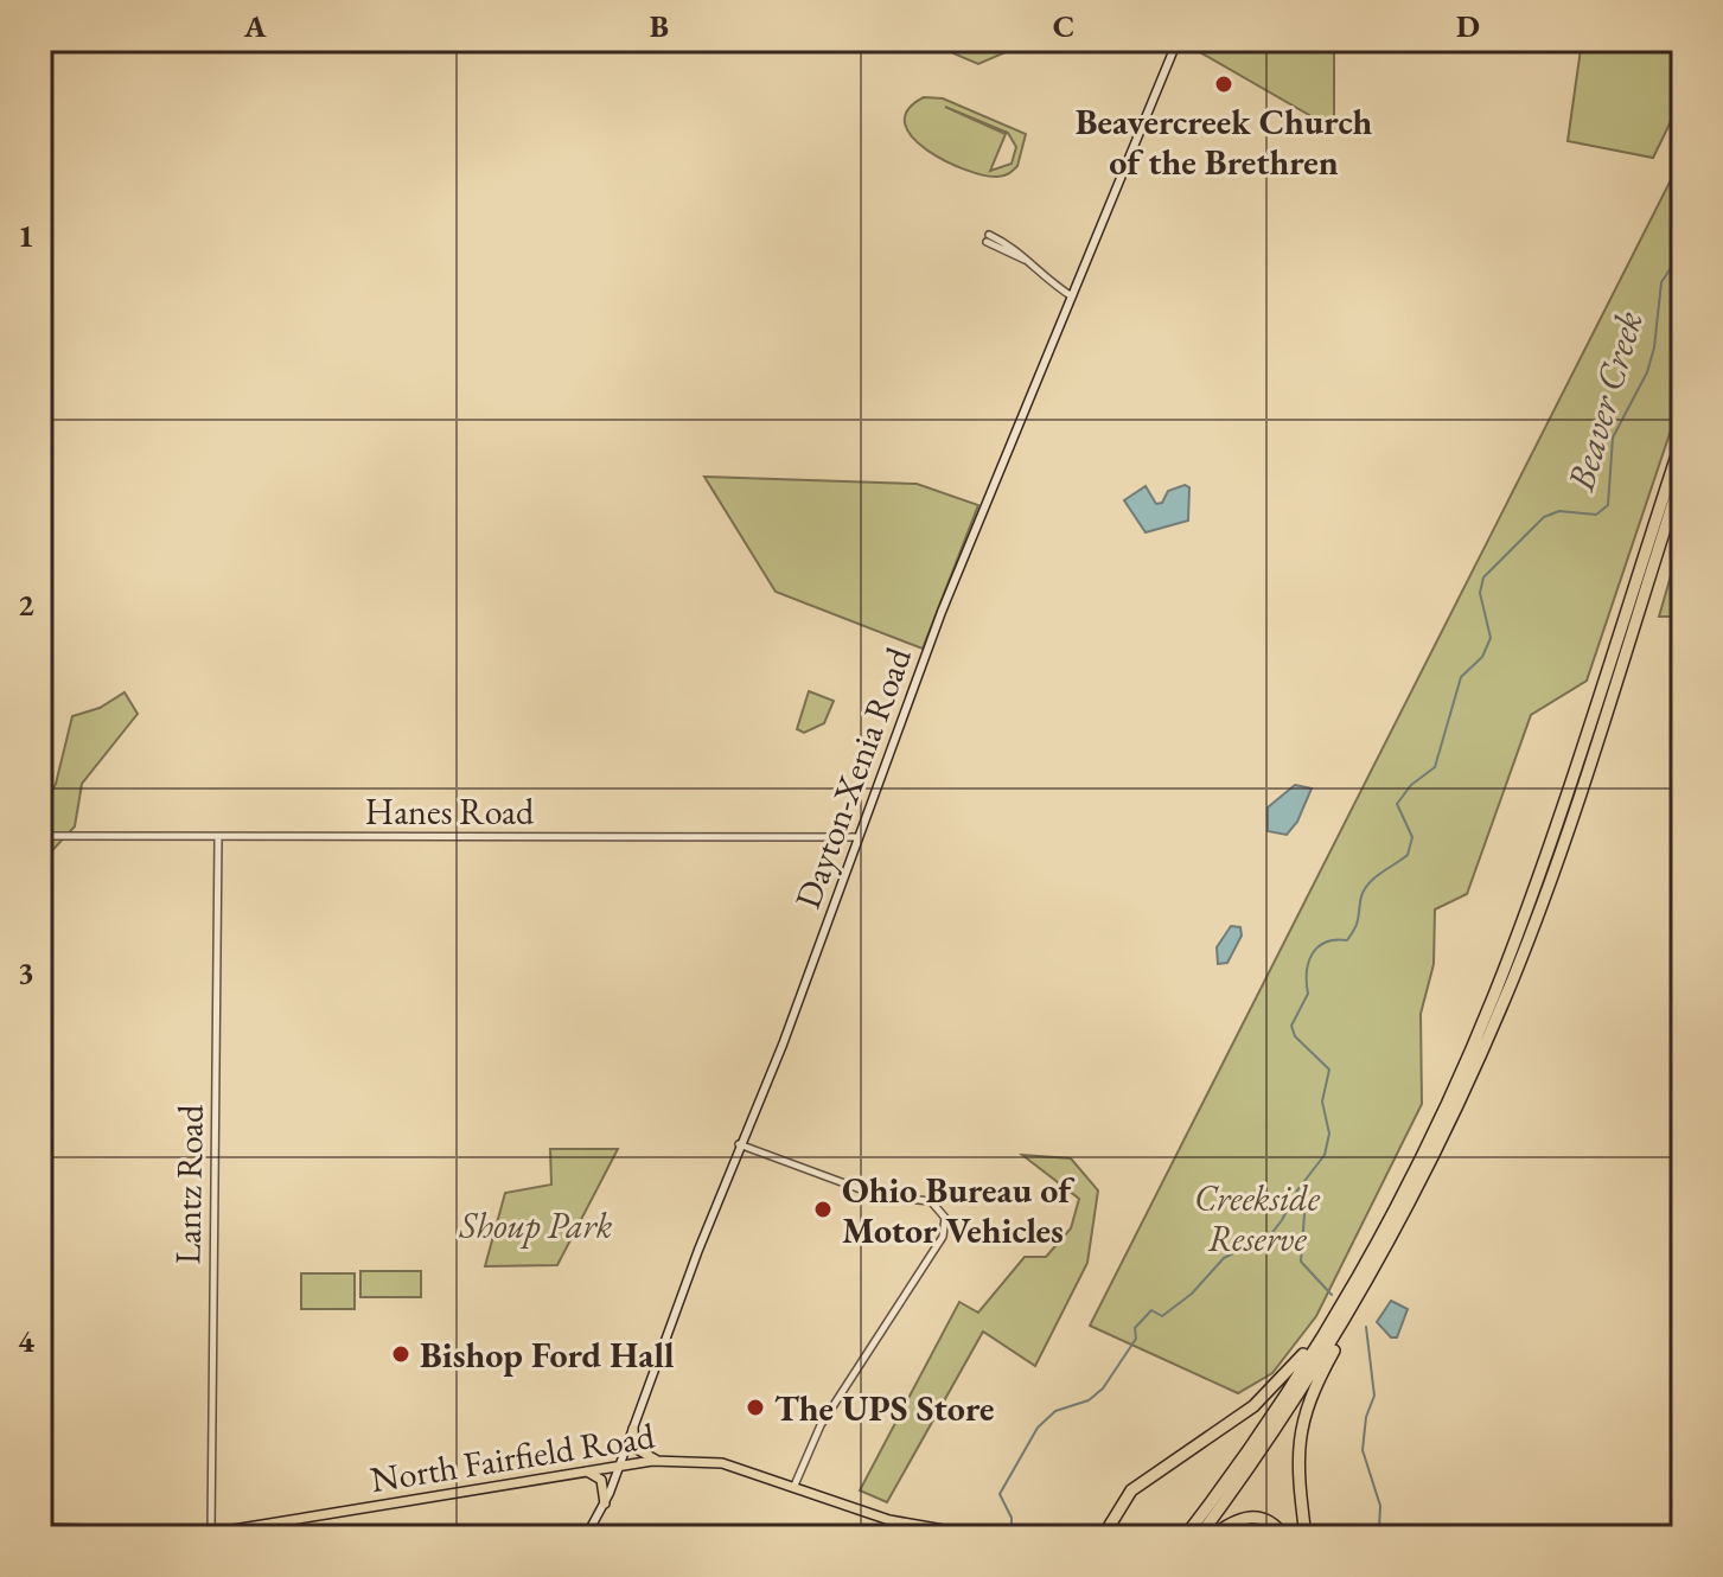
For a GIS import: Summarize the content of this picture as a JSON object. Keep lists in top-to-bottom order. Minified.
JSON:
{"streets":{"main road":["Dayton-Xenia Road","North Fairfield Road"],"street":["Hanes Road","Lantz Road"]},"crossings":[["Dayton-Xenia Road","Hanes Road"],["Dayton-Xenia Road","North Fairfield Road"],["Hanes Road","Lantz Road"],["Lantz Road","North Fairfield Road"]],"water":["Beaver Creek"],"parks":["Creekside Reserve","Shoup Park"],"places":["Beavercreek Church of the Brethren","Ohio Bureau of Motor Vehicles","Bishop Ford Hall","The UPS Store"],"grid":{"columns":["A","B","C","D"],"rows":["1","2","3","4"]}}
